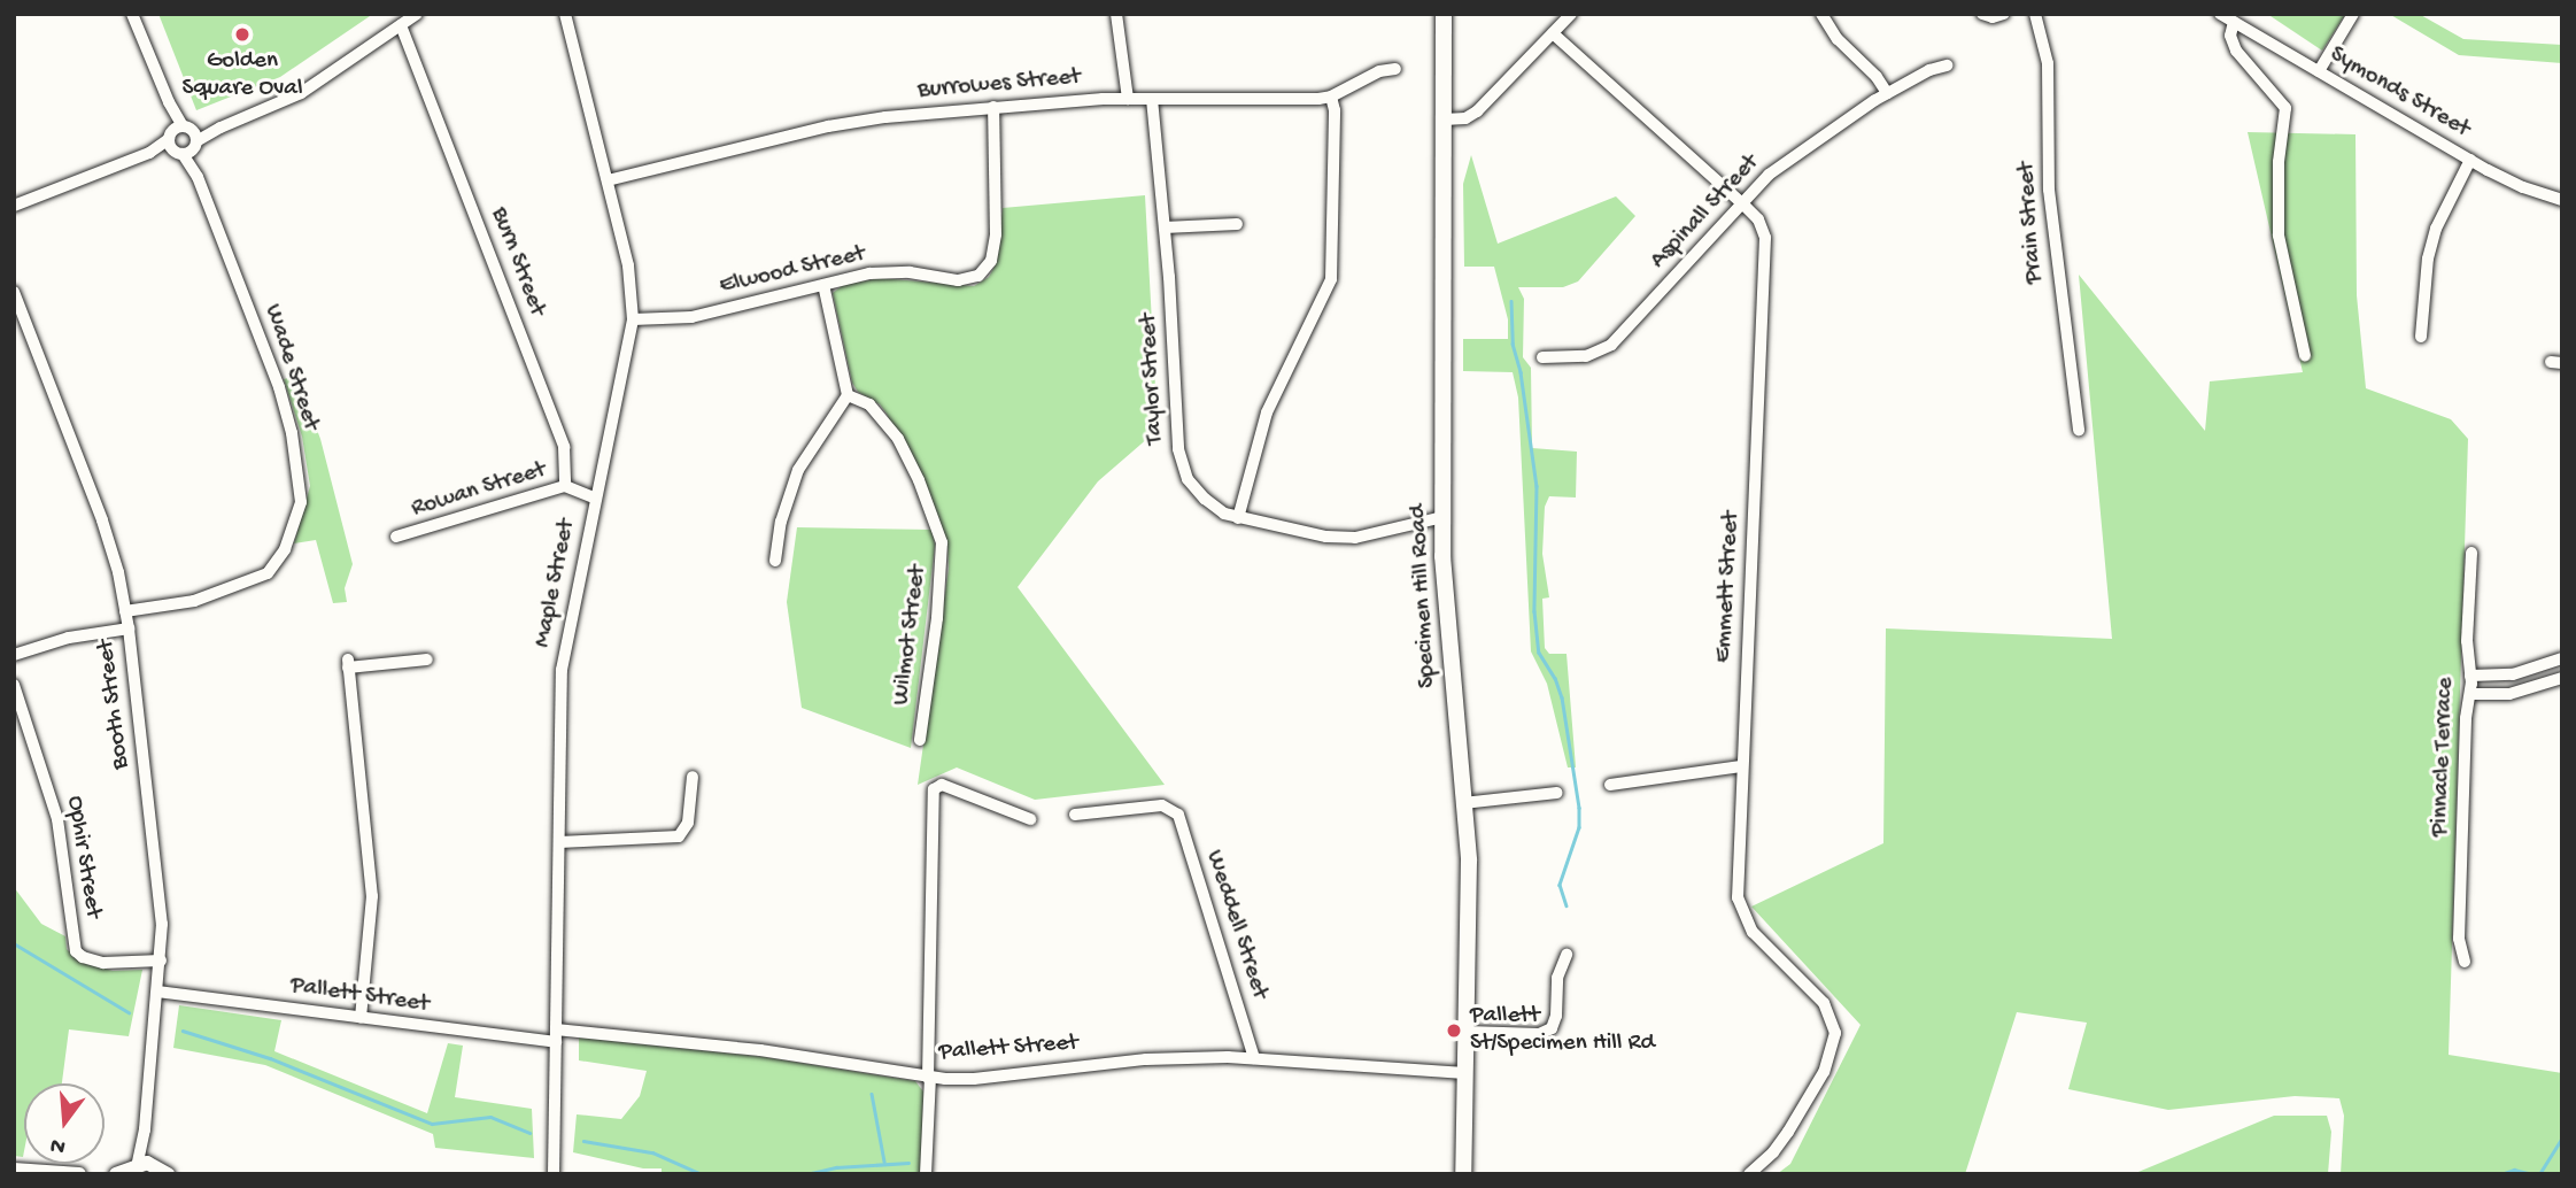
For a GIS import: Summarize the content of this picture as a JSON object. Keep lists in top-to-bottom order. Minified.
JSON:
{"streets":{"main road":["Specimen Hill Road"],"street":["Burrowes Street","Symonds Street","Aspinall Street","Prain Street","Burn Street","Elwood Street","Wade Street","Taylor Street","Rowan Street","Maple Street","Emmett Street","Wilmot Street","Booth Street","Pinnacle Terrace","Ophir Street","Weddell Street","Pallett Street"]},"crossings":[["Burrowes Street","Elwood Street"],["Burrowes Street","Taylor Street"],["Burrowes Street","Maple Street"],["Aspinall Street","Emmett Street"],["Burn Street","Rowan Street"],["Elwood Street","Maple Street"],["Wade Street","Booth Street"],["Taylor Street","Specimen Hill Road"],["Maple Street","Pallett Street"],["Specimen Hill Road","Pallett Street"],["Booth Street","Ophir Street"],["Booth Street","Pallett Street"],["Weddell Street","Pallett Street"]],"places":["Golden Square Oval","Pallett St/Specimen Hill Rd"],"north":"bottom"}
